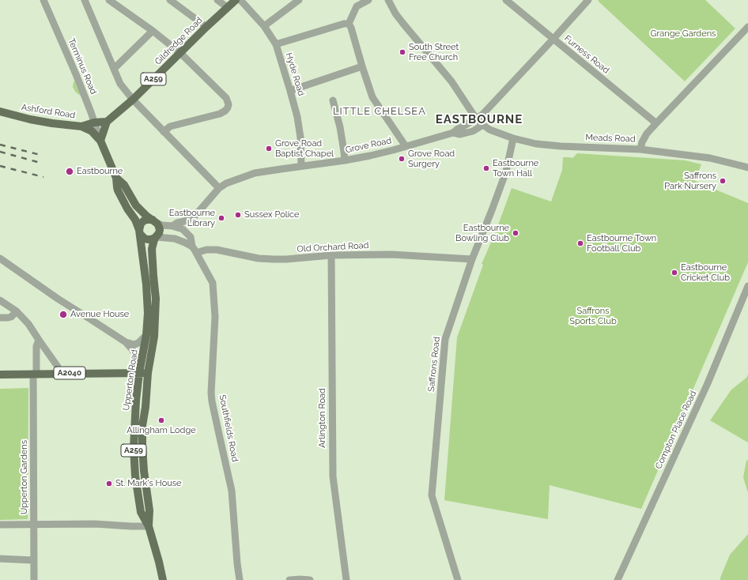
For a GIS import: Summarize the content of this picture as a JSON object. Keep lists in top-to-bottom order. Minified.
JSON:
{"streets":{"main road":["Gildredge Road","Terminus Road","A259","Ashford Road","A2040","Upperton Road"],"street":["Furness Road","Hyde Road","Meads Road","Grove Road","Old Orchard Road","Saffrons Road","Arlington Road","Southfields Road","Compton Place Road","Upperton Gardens"]},"crossings":[["Gildredge Road","A259"],["Furness Road","Grove Road"],["Terminus Road","A259"],["Terminus Road","Ashford Road"],["Terminus Road","Upperton Road"],["Terminus Road","Southfields Road"],["Hyde Road","Grove Road"],["A259","Ashford Road"],["Meads Road","Grove Road"],["Meads Road","Saffrons Road"],["Grove Road","Southfields Road"],["Old Orchard Road","Saffrons Road"],["Old Orchard Road","Arlington Road"],["Old Orchard Road","Southfields Road"],["A2040","Upperton Road"],["A2040","Upperton Gardens"],["Upperton Road","Southfields Road"]],"districts":["LITTLE CHELSEA","EASTBOURNE"],"parks":["Grange Gardens","Saffrons Sports Club"],"places":["South Street Free Church","Grove Road Baptist Chapel","Grove Road Surgery","Eastbourne Town Hall","Eastbourne","Saffrons Park Nursery","Sussex Police","Eastbourne Library","Eastbourne Bowling Club","Eastbourne Town Football Club","Eastbourne Cricket Club","Avenue House","Allingham Lodge","St. Mark's House"]}
